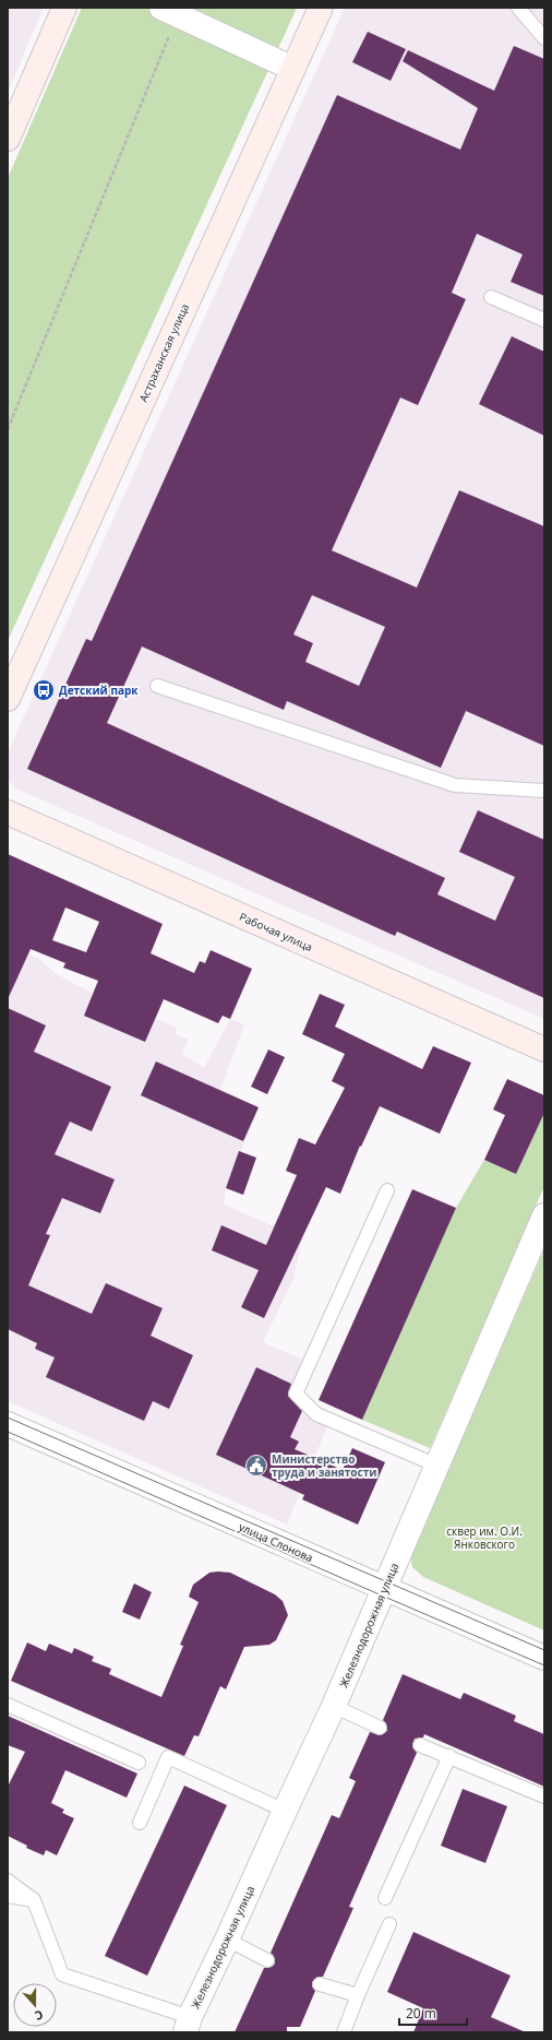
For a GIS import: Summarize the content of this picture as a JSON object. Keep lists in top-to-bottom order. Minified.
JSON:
{"streets":{"main road":["Астраханская улица","Рабочая улица"],"street":["улица Слонова","Железнодорожная улица"]},"crossings":[["улица Слонова","Железнодорожная улица"]],"parks":["сквер им. О.И. Янковского"],"places":{"bus stop":["Детский парк"],"public building":["Министерство труда и занятости"]},"scale_bar":"20 m","north":"bottom"}
